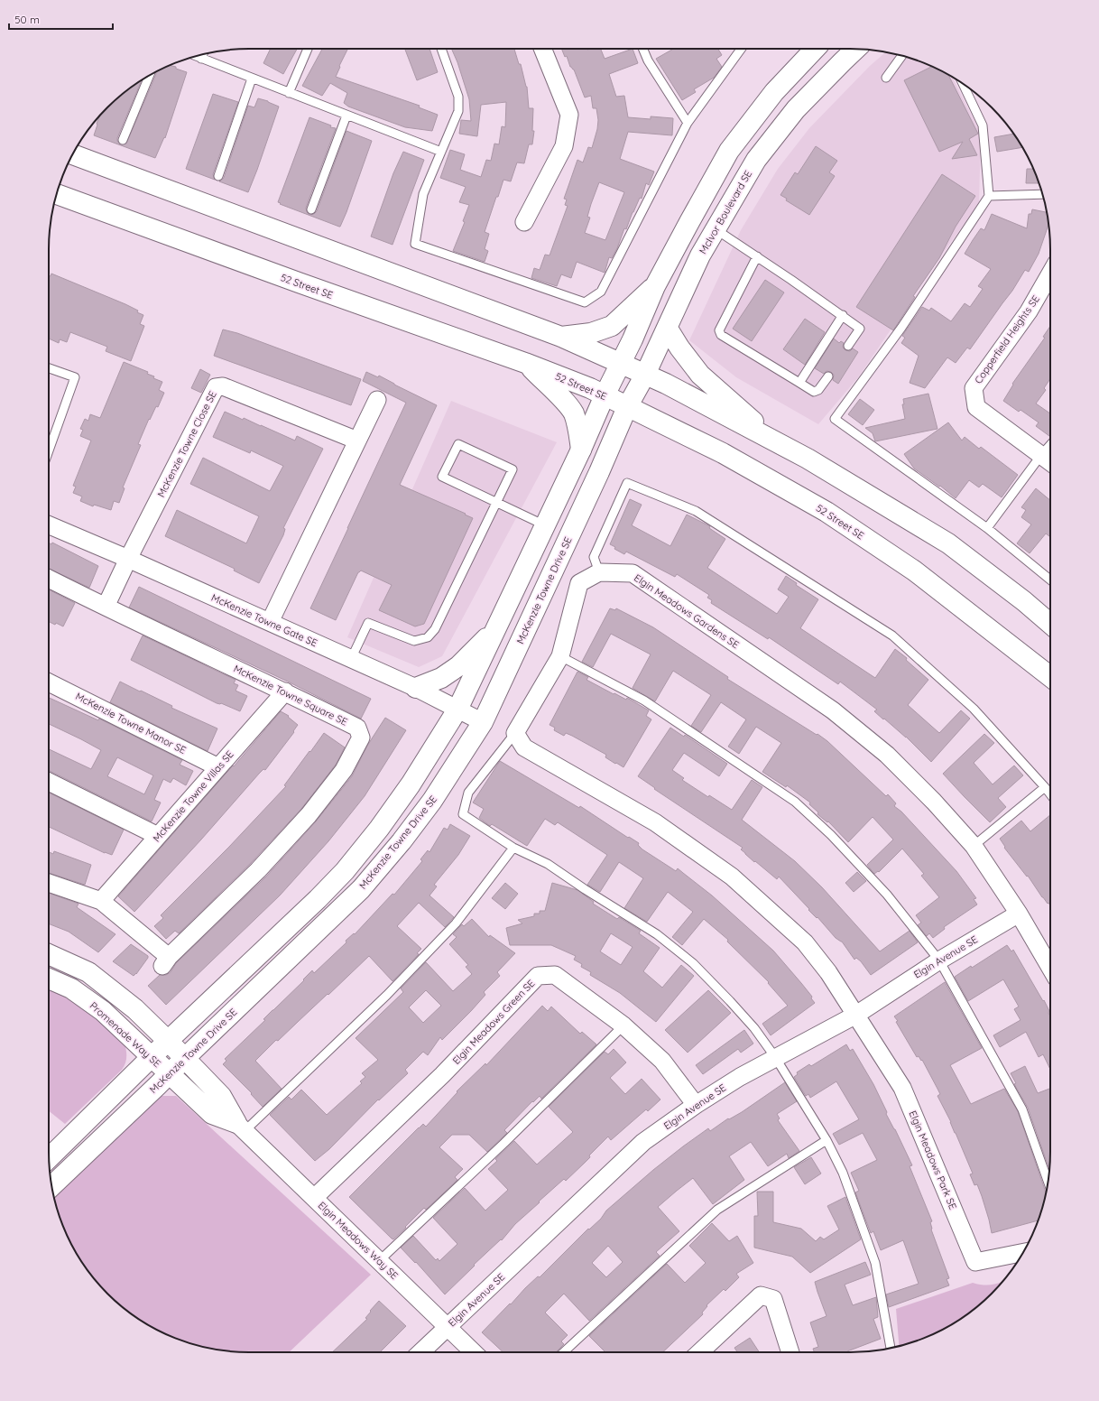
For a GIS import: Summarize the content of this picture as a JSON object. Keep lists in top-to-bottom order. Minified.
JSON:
{"streets":{"main road":["McIvor Boulevard SE","52 Street SE","McKenzie Towne Drive SE","Promenade Way SE"],"street":["Copperfield Heights SE","McKenzie Towne Close SE","Elgin Meadows Gardens SE","McKenzie Towne Gate SE","McKenzie Towne Square SE","McKenzie Towne Manor SE","McKenzie Towne Villas SE","Elgin Avenue SE","Elgin Meadows Green SE","Elgin Meadows Park SE","Elgin Meadows Way SE"]},"crossings":[["McIvor Boulevard SE","52 Street SE"],["McIvor Boulevard SE","McKenzie Towne Drive SE"],["52 Street SE","McKenzie Towne Drive SE"],["McKenzie Towne Close SE","McKenzie Towne Gate SE"],["McKenzie Towne Drive SE","McKenzie Towne Gate SE"],["McKenzie Towne Drive SE","Promenade Way SE"],["Elgin Meadows Gardens SE","Elgin Avenue SE"],["McKenzie Towne Square SE","McKenzie Towne Villas SE"],["McKenzie Towne Manor SE","McKenzie Towne Villas SE"],["Elgin Avenue SE","Elgin Meadows Green SE"],["Elgin Avenue SE","Elgin Meadows Park SE"],["Elgin Avenue SE","Elgin Meadows Way SE"],["Elgin Meadows Green SE","Elgin Meadows Way SE"],["Promenade Way SE","Elgin Meadows Way SE"]],"scale_bar":"50 m"}
